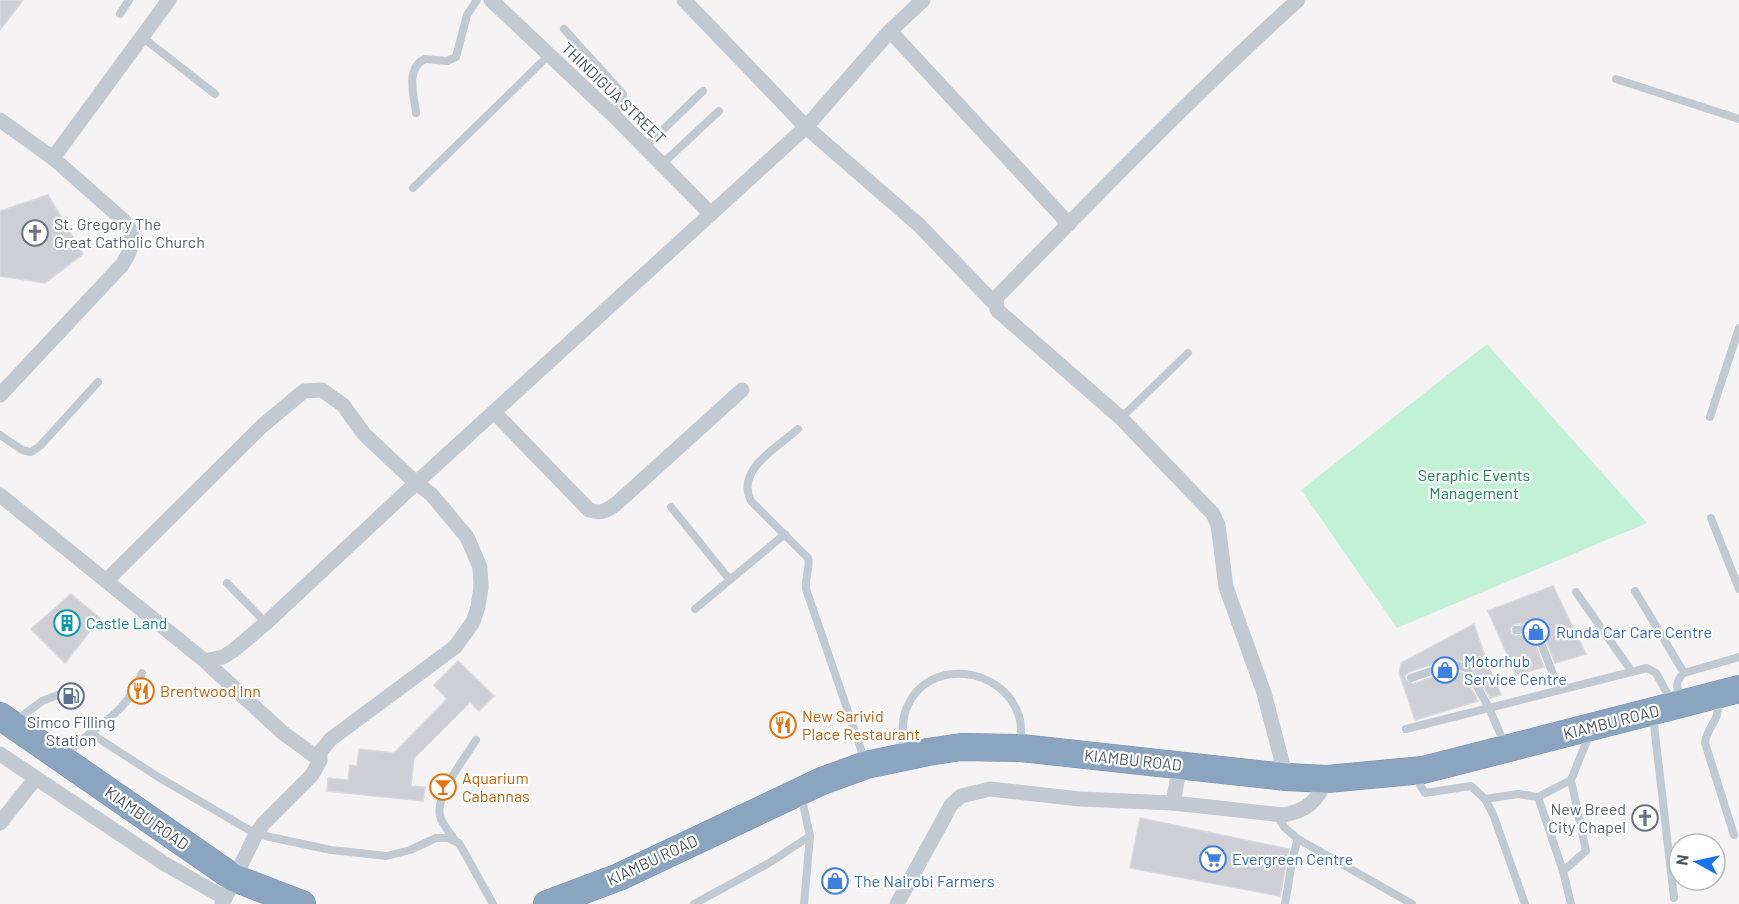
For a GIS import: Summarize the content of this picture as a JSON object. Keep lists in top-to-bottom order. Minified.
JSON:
{"streets":{"highway":["KIAMBU ROAD"],"street":["THINDIGUA STREET"]},"parks":["Seraphic Events Management"],"places":{"church":["St. Gregory The Great Catholic Church","New Breed City Chapel"],"building":["Castle Land"],"shop":["Runda Car Care Centre","Motorhub Service Centre","The Nairobi Farmers"],"restaurant":["Brentwood Inn","New Sarivid Place Restaurant"],"fuel station":["Simco Filling Station"],"bar":["Aquarium Cabannas"],"supermarket":["Evergreen Centre"]},"north":"left"}
